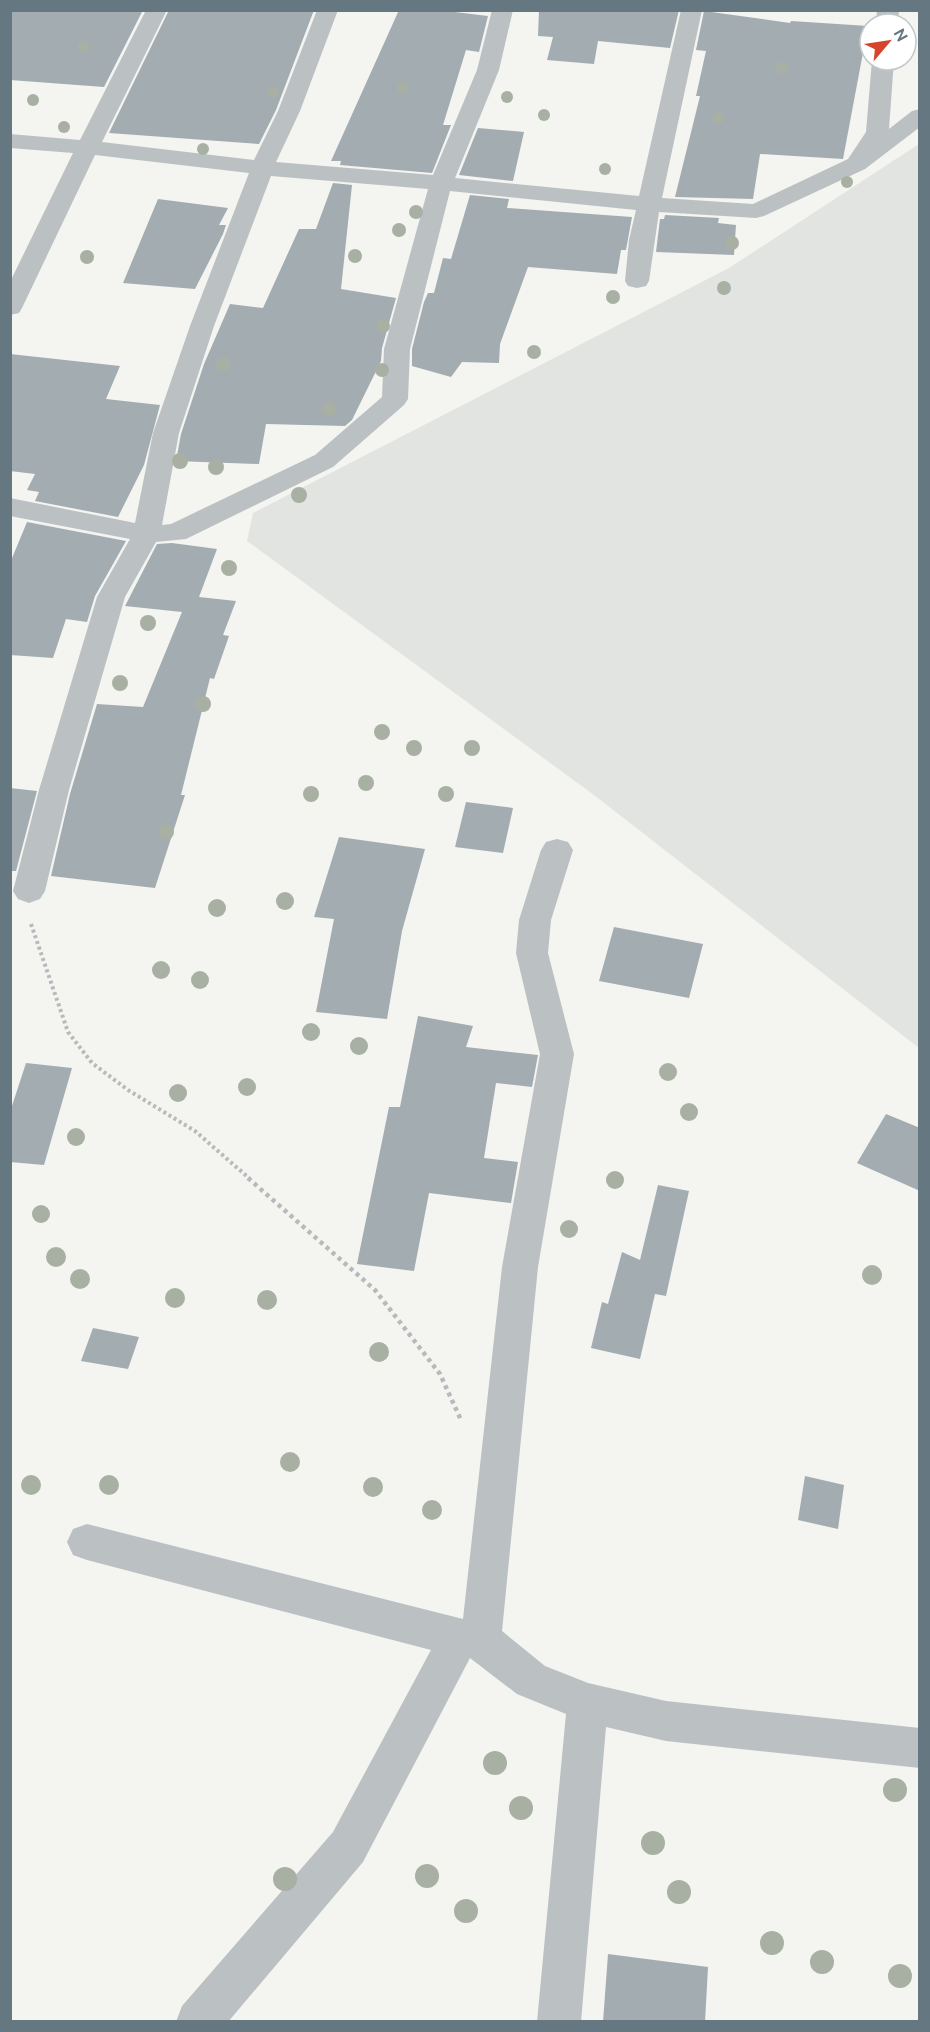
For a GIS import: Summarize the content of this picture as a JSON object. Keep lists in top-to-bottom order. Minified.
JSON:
{"north":"top right"}
